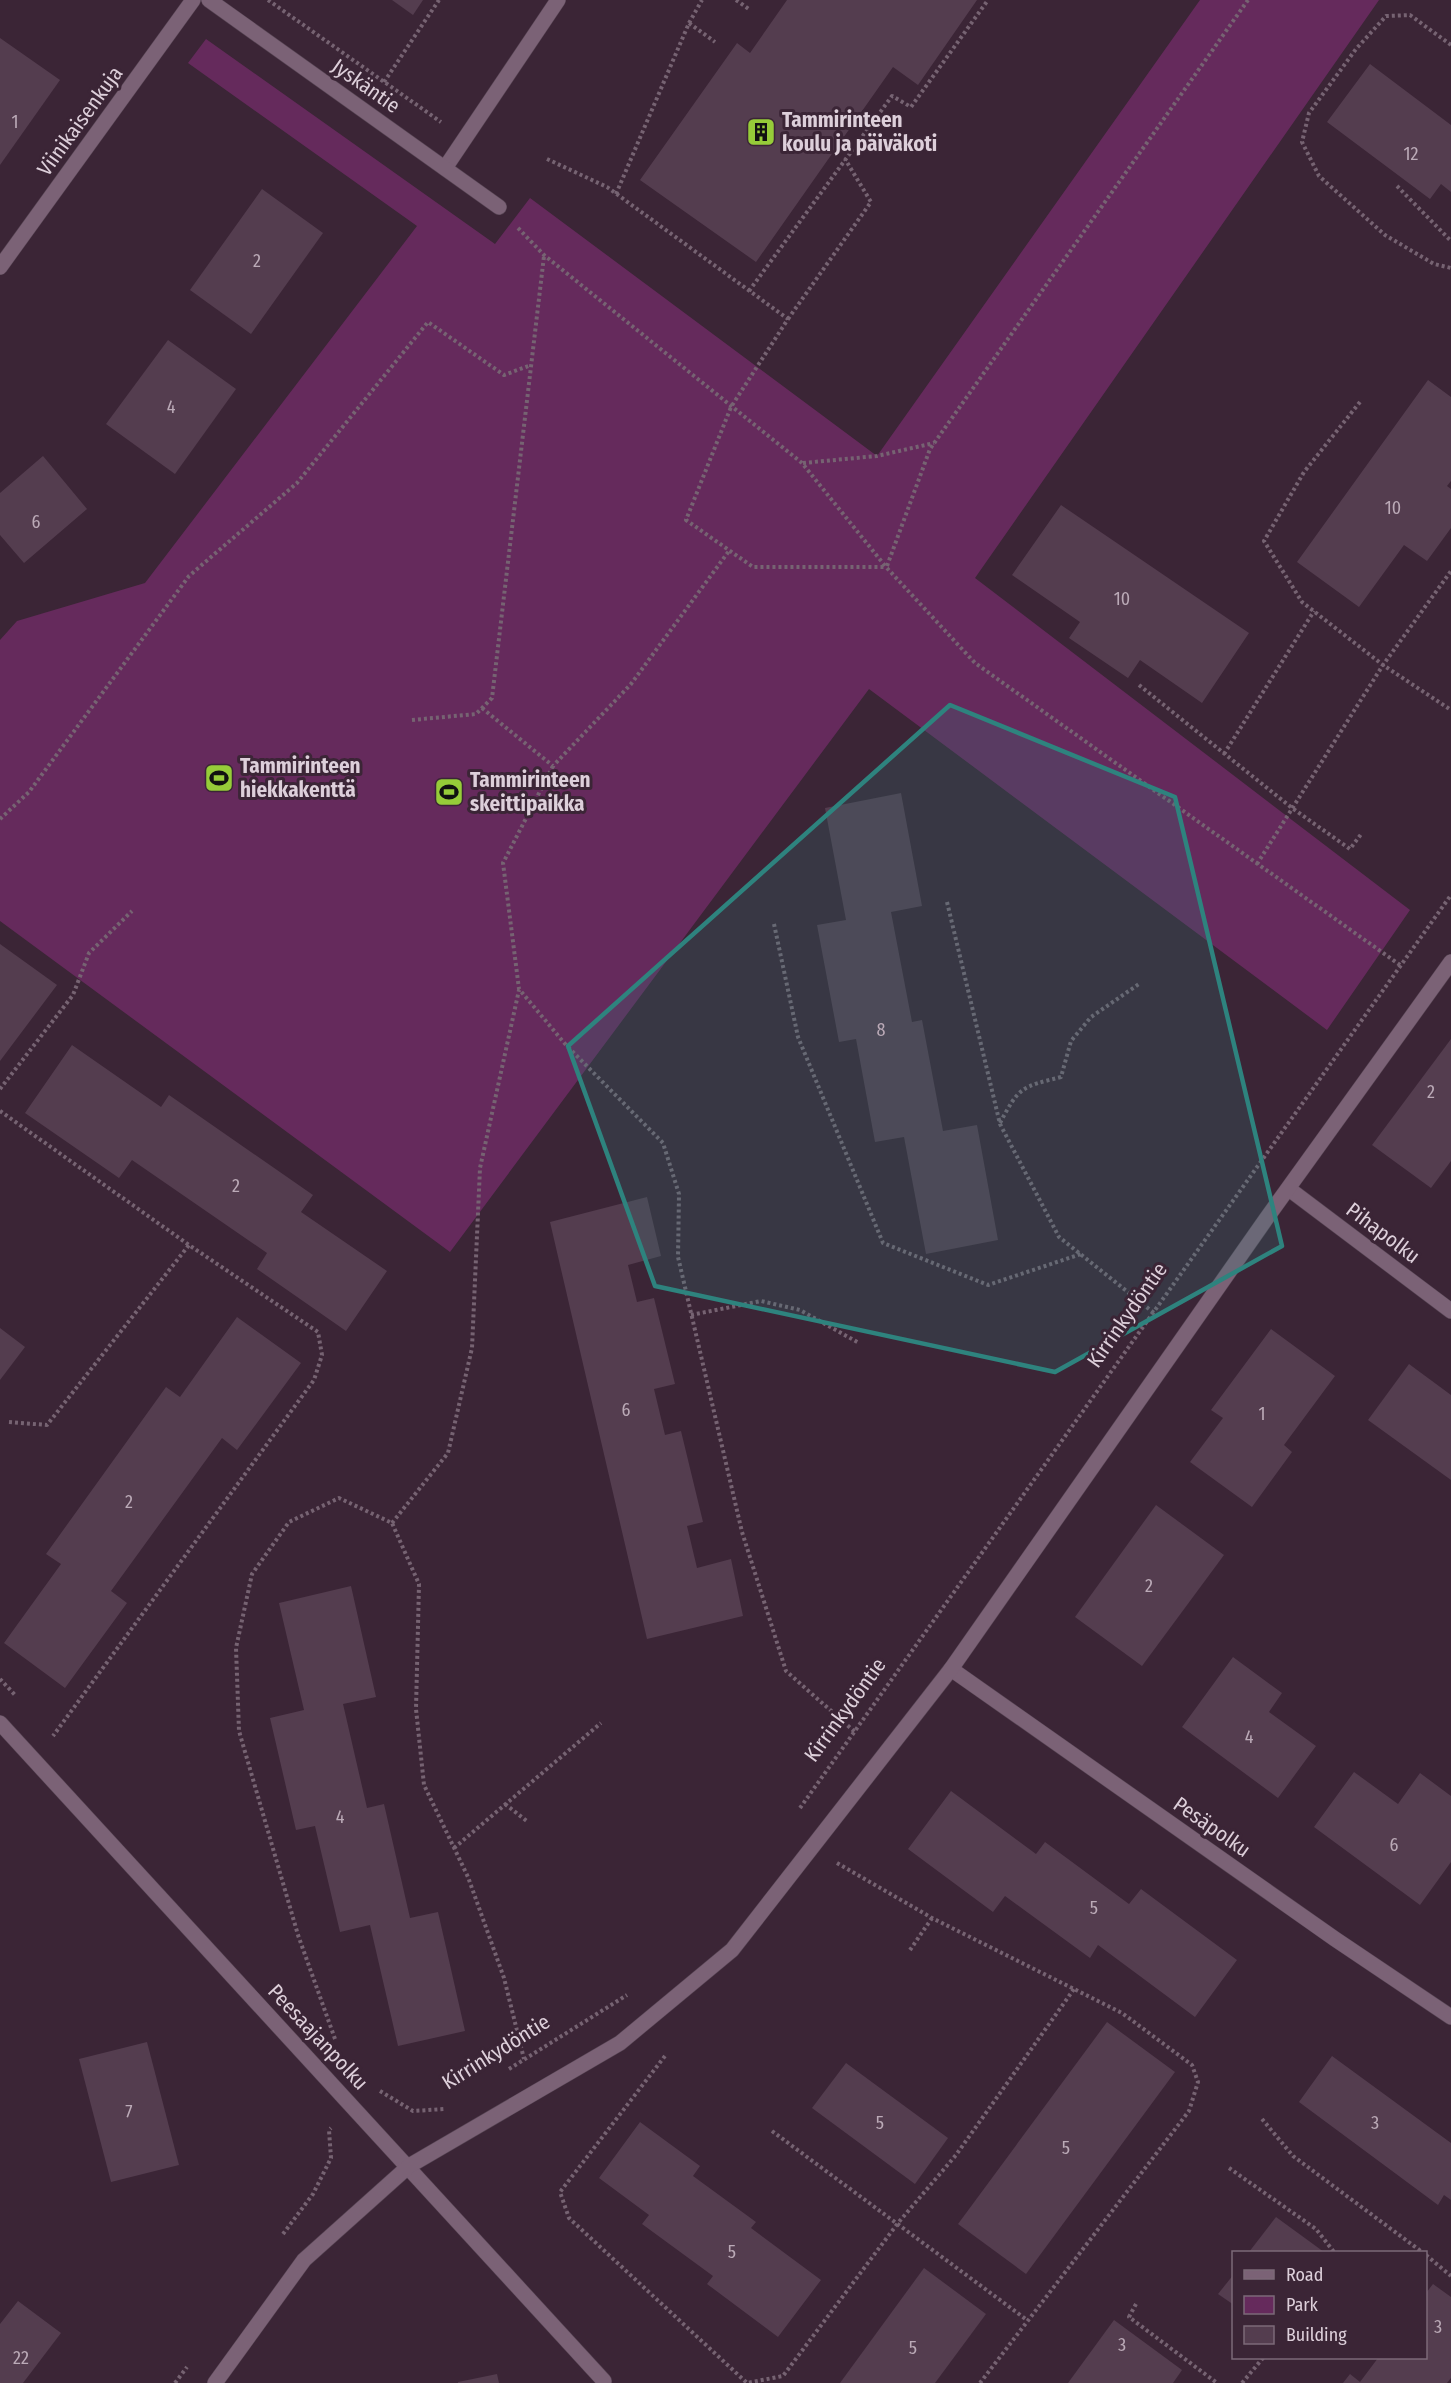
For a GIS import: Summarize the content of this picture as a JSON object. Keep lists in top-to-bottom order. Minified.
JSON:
{"streets":{"street":["Jyskäntie","Viinikaisenkuja","Pihapolku","Pesäpolku","Peesaajanpolku"],"path":["Kirrinkydöntie"]},"crossings":[["Kirrinkydöntie","Peesaajanpolku"]],"places":{"building":["Tammirinteen koulu ja päiväkoti"],"sports":["Tammirinteen hiekkakenttä","Tammirinteen skeittipaikka"]},"house_numbers":["1","12","2","4","10","6","10","8","2","2","6","1","2","2","4","4","6","5","7","5","3","5","5","3","3","5","22"],"legend":["Road","Park","Building"]}
